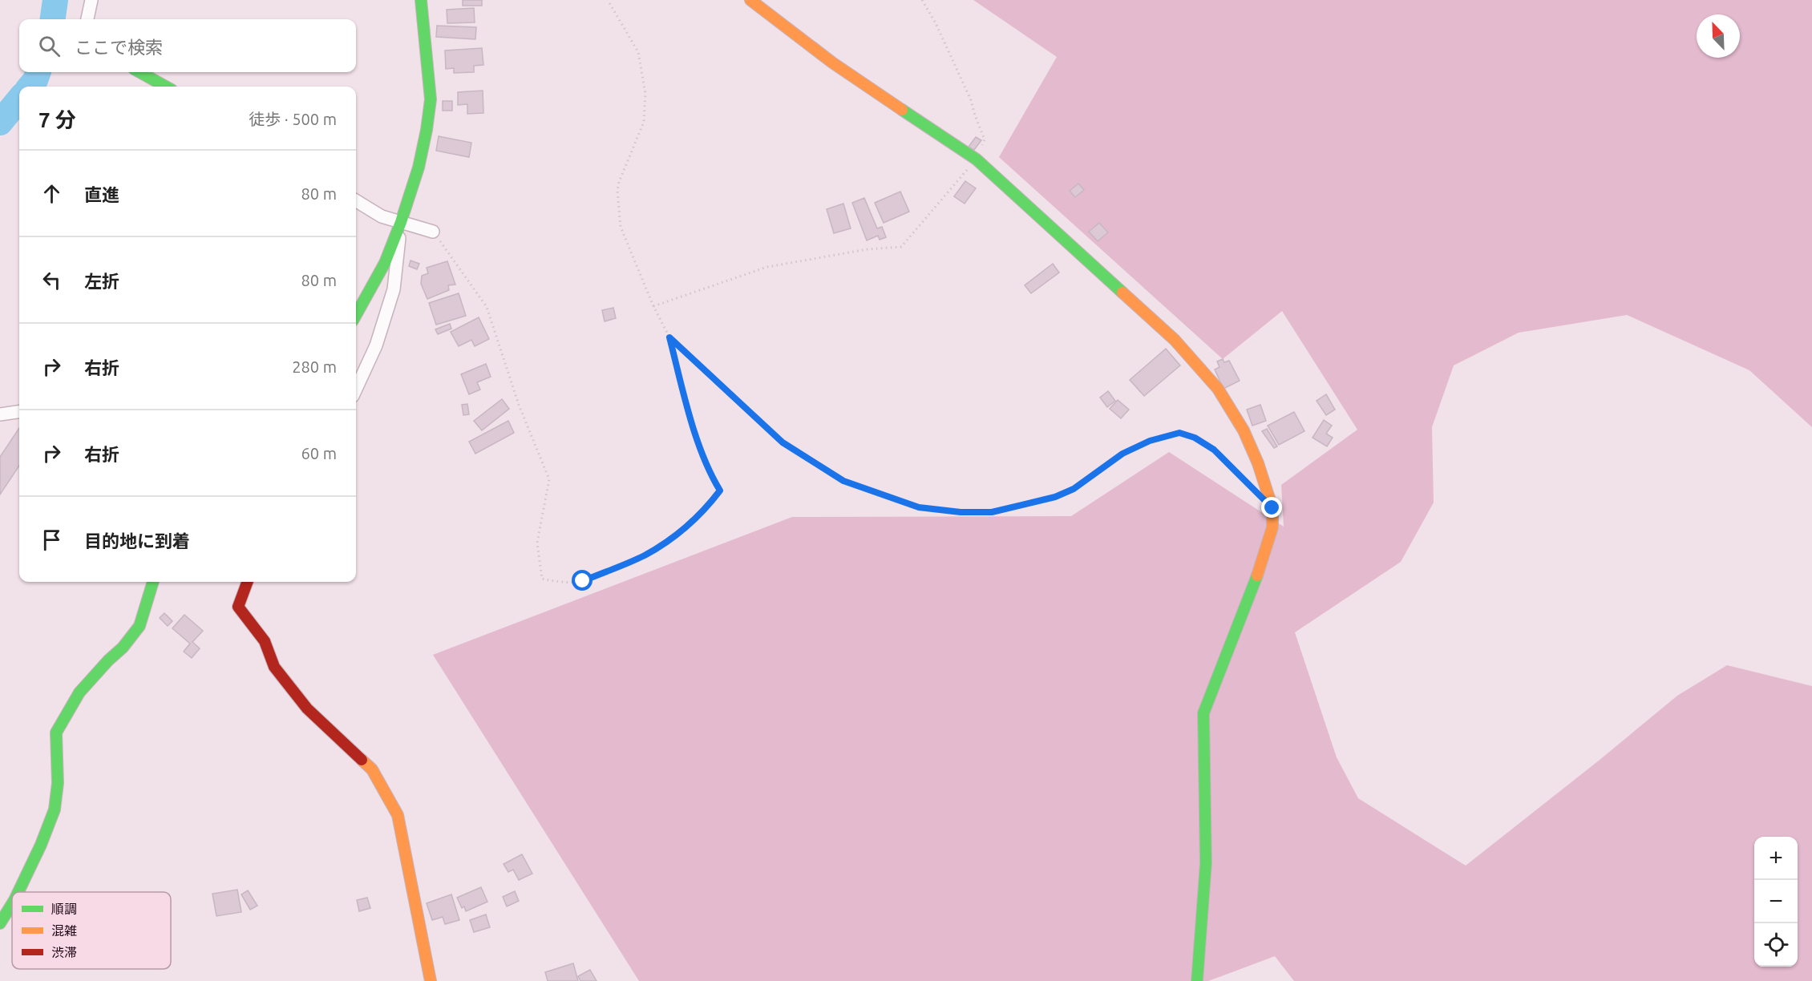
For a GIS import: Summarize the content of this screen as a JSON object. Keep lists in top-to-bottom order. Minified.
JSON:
{"legend":["順調","混雑","渋滞"],"north":"top left","page":{"search":"ここで検索","heading":["7 分","徒歩 · 500 m"],"list":[["直進","80 m"],["左折","80 m"],["右折","280 m"],["右折","60 m"],"目的地に到着"],"map_buttons":["+","−"]}}
